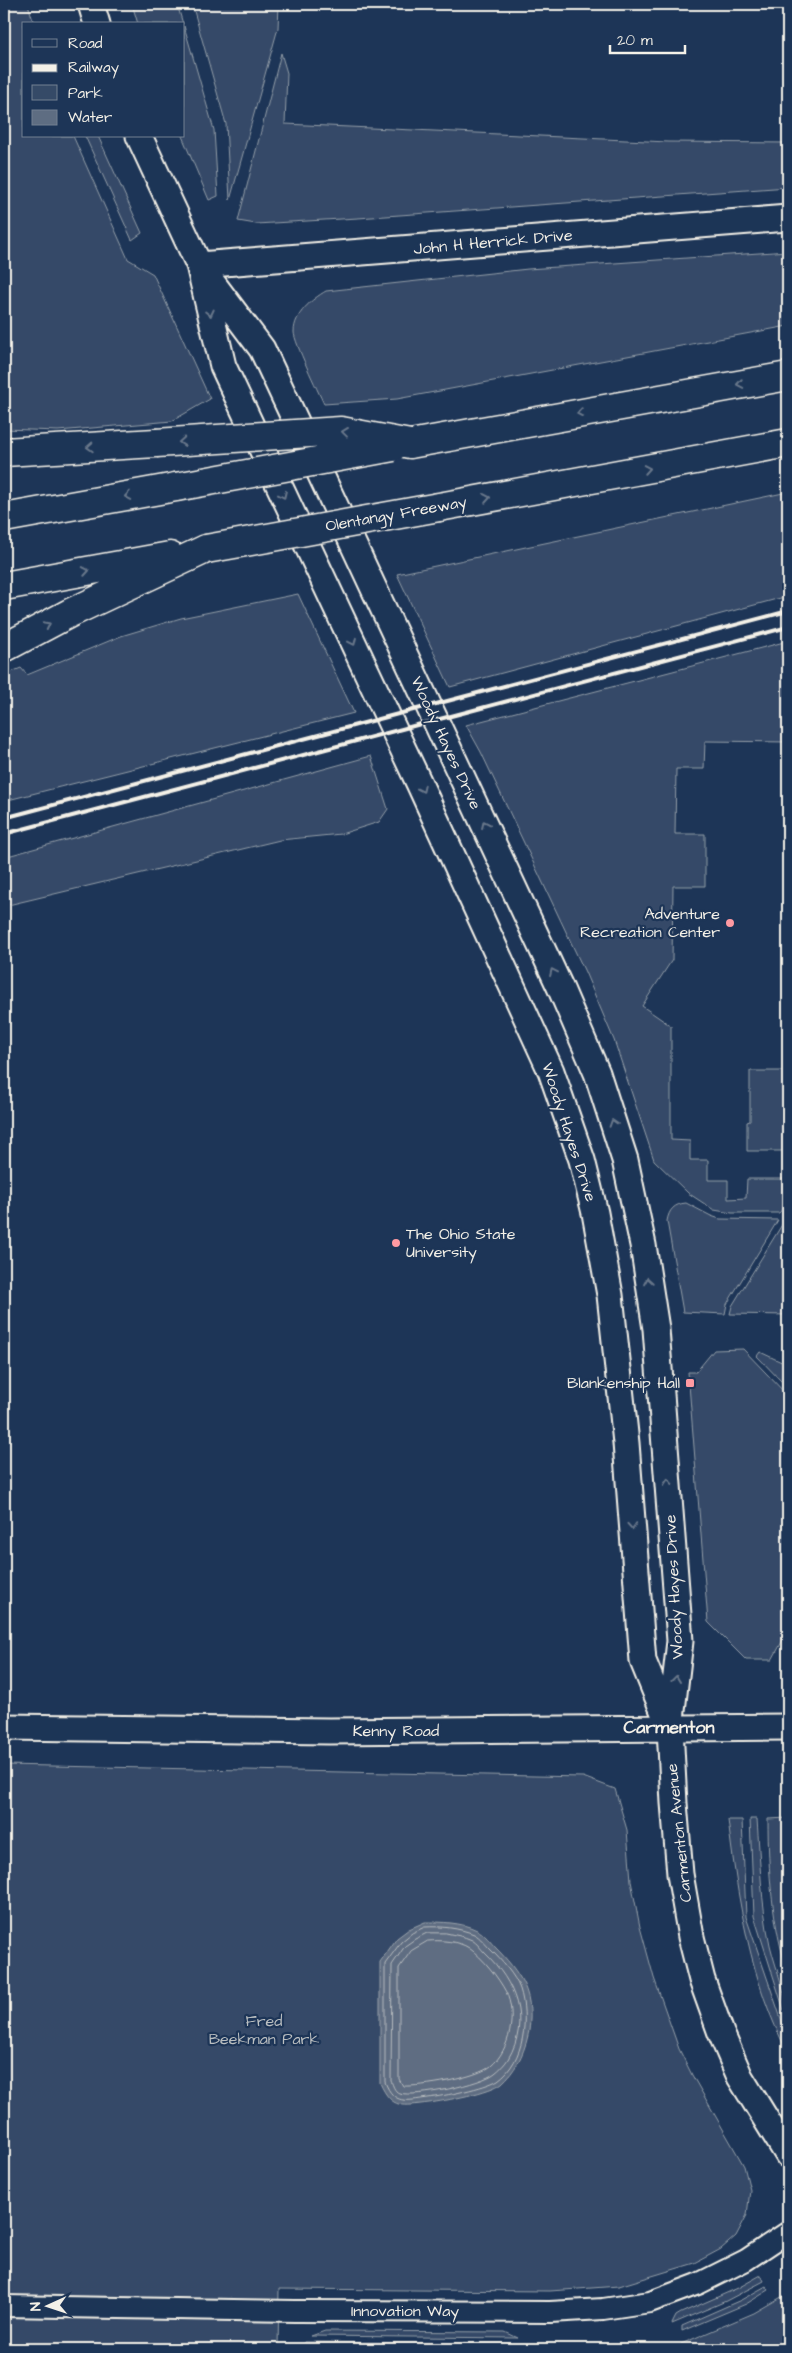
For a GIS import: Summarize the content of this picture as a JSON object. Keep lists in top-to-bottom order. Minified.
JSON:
{"streets":{"highway":["Olentangy Freeway"],"street":["John H Herrick Drive","Woody Hayes Drive","Kenny Road","Carmenton Avenue","Innovation Way"]},"crossings":[["John H Herrick Drive","Woody Hayes Drive"],["Woody Hayes Drive","Kenny Road"],["Woody Hayes Drive","Carmenton Avenue"],["Kenny Road","Carmenton Avenue"]],"districts":["Carmenton"],"parks":["Fred Beekman Park"],"places":{"other":["Adventure Recreation Center","The Ohio State University"],"transit":["Blankenship Hall"]},"legend":["Road","Railway","Park","Water"],"scale_bar":"20 m","north":"left"}
